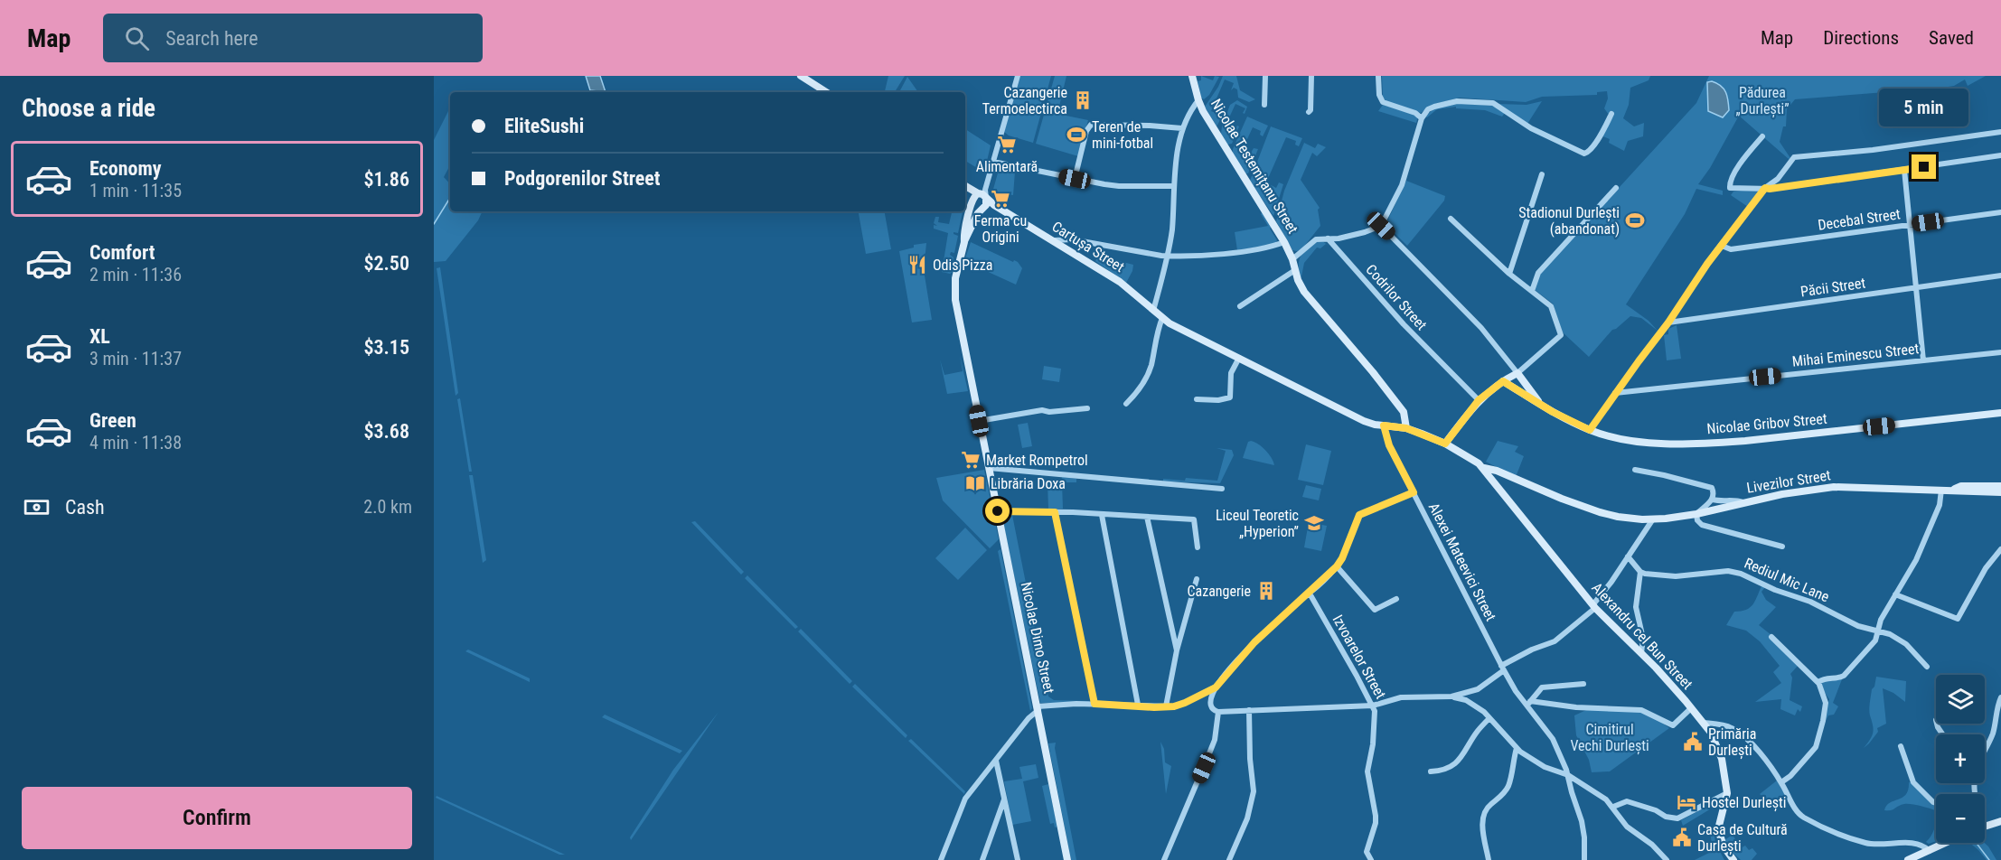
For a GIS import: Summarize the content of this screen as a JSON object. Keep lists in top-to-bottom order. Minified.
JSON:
{"streets":{"street":["Nicolae Testemițanu Street","Decebal Street","Cartușa Street","Păcii Street","Codrilor Street","Mihai Eminescu Street","Nicolae Gribov Street","Livezilor Street","Alexei Mateevici Street","Rediul Mic Lane","Alexandru cel Bun Street","Nicolae Dimo Street","Izvoarelor Street"]},"crossings":[["Nicolae Testemițanu Street","Cartușa Street"],["Nicolae Testemițanu Street","Alexandru cel Bun Street"],["Cartușa Street","Alexei Mateevici Street"],["Cartușa Street","Alexandru cel Bun Street"],["Cartușa Street","Nicolae Dimo Street"],["Livezilor Street","Alexandru cel Bun Street"]],"parks":["Pădurea „Durlești”","Cimitirul Vechi Durlești"],"places":{"building":["Cazangerie Termoelectirca","Cazangerie"],"sports":["Teren de mini-fotbal","Stadionul Durlești (abandonat)"],"supermarket":["Alimentară","Ferma cu Origini","Market Rompetrol"],"restaurant":["Odis Pizza"],"library":["Librăria Doxa"],"school or university":["Liceul Teoretic „Hyperion”"],"public building":["Primăria Durlești","Casa de Cultură Durlești"],"hotel":["Hostel Durlești"]},"page":{"header":"Map","search":"Search here","nav":["Map","Directions","Saved"],"heading":"Choose a ride","bubble":"5 min","banner":["EliteSushi","Podgorenilor Street"],"list":[{"name":"Economy","note":"1 min · 11:35","value":"$1.86"},{"name":"Comfort","note":"2 min · 11:36","value":"$2.50"},{"name":"XL","note":"3 min · 11:37","value":"$3.15"},{"name":"Green","note":"4 min · 11:38","value":"$3.68"}],"pay":["Cash","2.0 km"],"map_buttons":["+","−"],"buttons":"Confirm"}}
